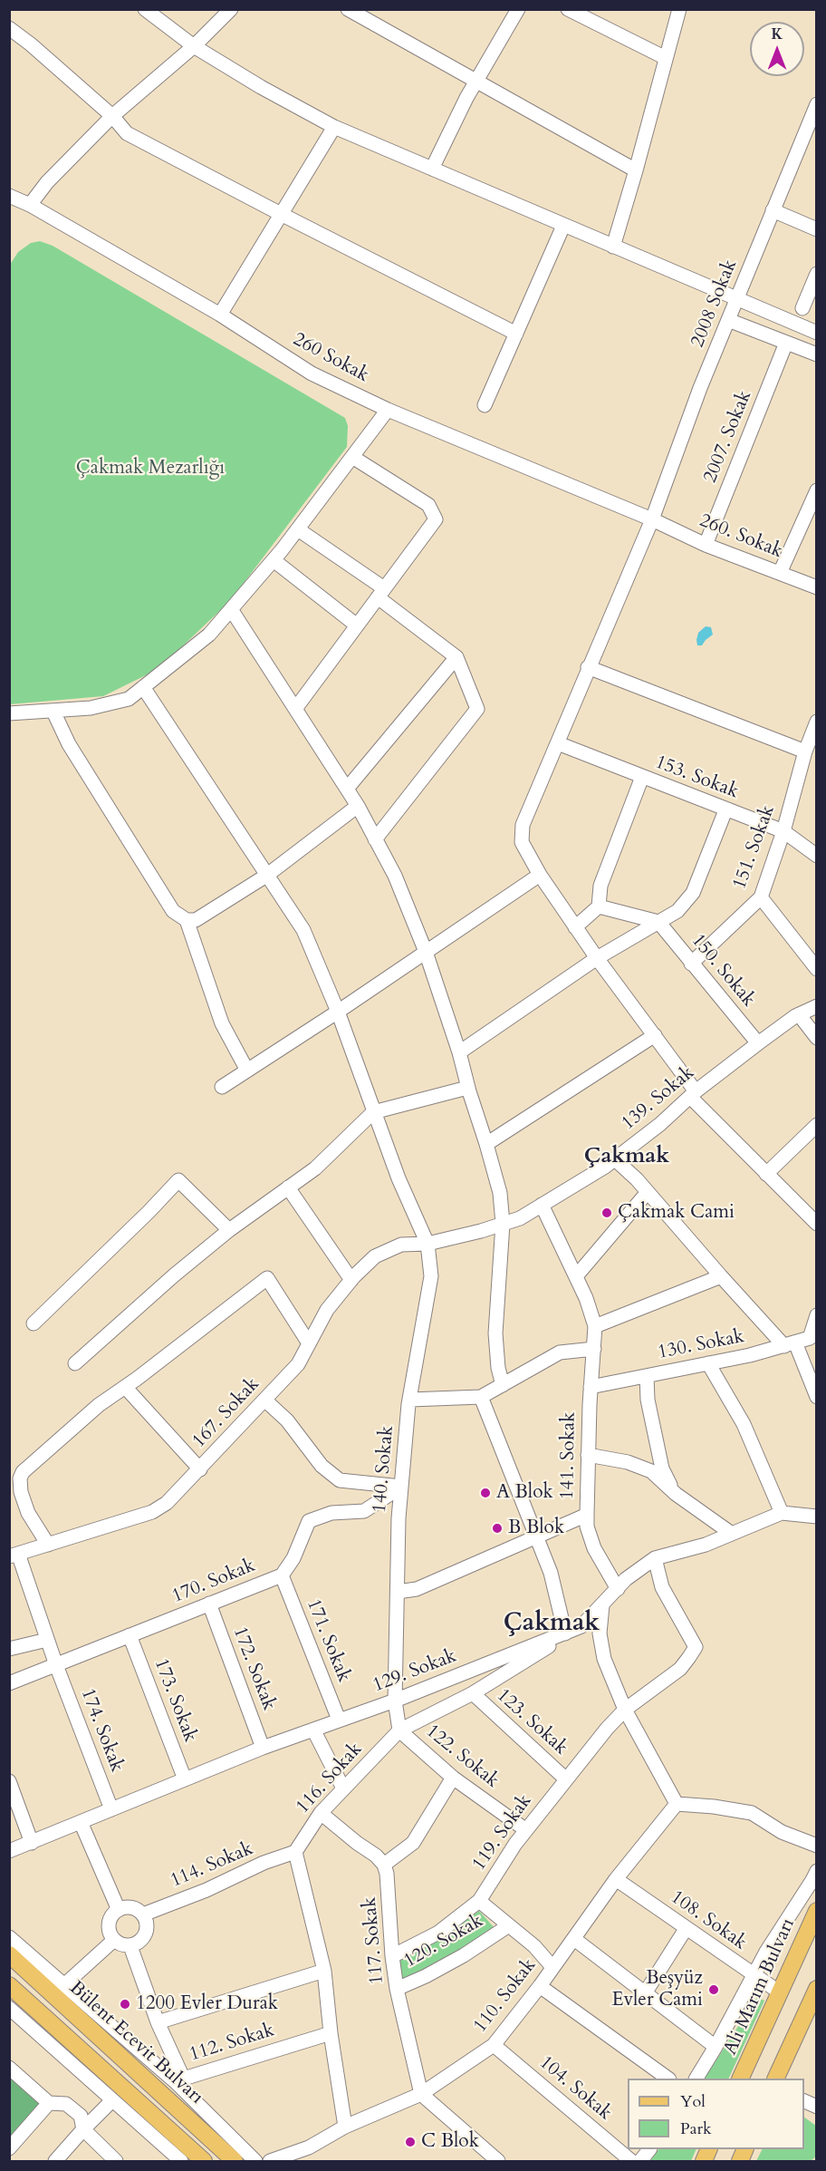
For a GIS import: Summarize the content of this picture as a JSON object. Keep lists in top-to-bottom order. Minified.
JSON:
{"streets":{"main road":["Ali Marım Bulvarı","Bülent Ecevit Bulvarı"],"street":["2008 Sokak","260 Sokak","2007. Sokak","260. Sokak","153. Sokak","151. Sokak","150. Sokak","139. Sokak","130. Sokak","167. Sokak","141. Sokak","140. Sokak","170. Sokak","171. Sokak","172. Sokak","129. Sokak","173. Sokak","123. Sokak","174. Sokak","122. Sokak","116. Sokak","119. Sokak","114. Sokak","108. Sokak","117. Sokak","120. Sokak","110. Sokak","112. Sokak","104. Sokak"]},"crossings":[["2008 Sokak","260 Sokak"],["2008 Sokak","260. Sokak"],["2008 Sokak","153. Sokak"],["2008 Sokak","139. Sokak"],["260 Sokak","260. Sokak"],["2007. Sokak","260. Sokak"],["153. Sokak","151. Sokak"],["151. Sokak","150. Sokak"],["150. Sokak","139. Sokak"],["139. Sokak","167. Sokak"],["139. Sokak","141. Sokak"],["139. Sokak","140. Sokak"],["130. Sokak","141. Sokak"],["167. Sokak","140. Sokak"],["167. Sokak","174. Sokak"],["141. Sokak","140. Sokak"],["140. Sokak","170. Sokak"],["140. Sokak","129. Sokak"],["140. Sokak","122. Sokak"],["170. Sokak","171. Sokak"],["170. Sokak","172. Sokak"],["170. Sokak","173. Sokak"],["170. Sokak","174. Sokak"],["171. Sokak","129. Sokak"],["172. Sokak","129. Sokak"],["129. Sokak","173. Sokak"],["129. Sokak","174. Sokak"],["129. Sokak","122. Sokak"],["129. Sokak","116. Sokak"],["129. Sokak","119. Sokak"],["123. Sokak","116. Sokak"],["123. Sokak","119. Sokak"],["122. Sokak","116. Sokak"],["122. Sokak","119. Sokak"],["116. Sokak","114. Sokak"],["119. Sokak","117. Sokak"],["108. Sokak","Ali Marım Bulvarı"],["108. Sokak","110. Sokak"],["117. Sokak","120. Sokak"],["117. Sokak","110. Sokak"],["110. Sokak","104. Sokak"]],"districts":["Çakmak","Çakmak"],"parks":["Çakmak Mezarlığı"],"places":["Çakmak Cami","A Blok","B Blok","Beşyüz Evler Cami","1200 Evler Durak","C Blok"],"legend":["Yol","Park"],"north":"top"}
